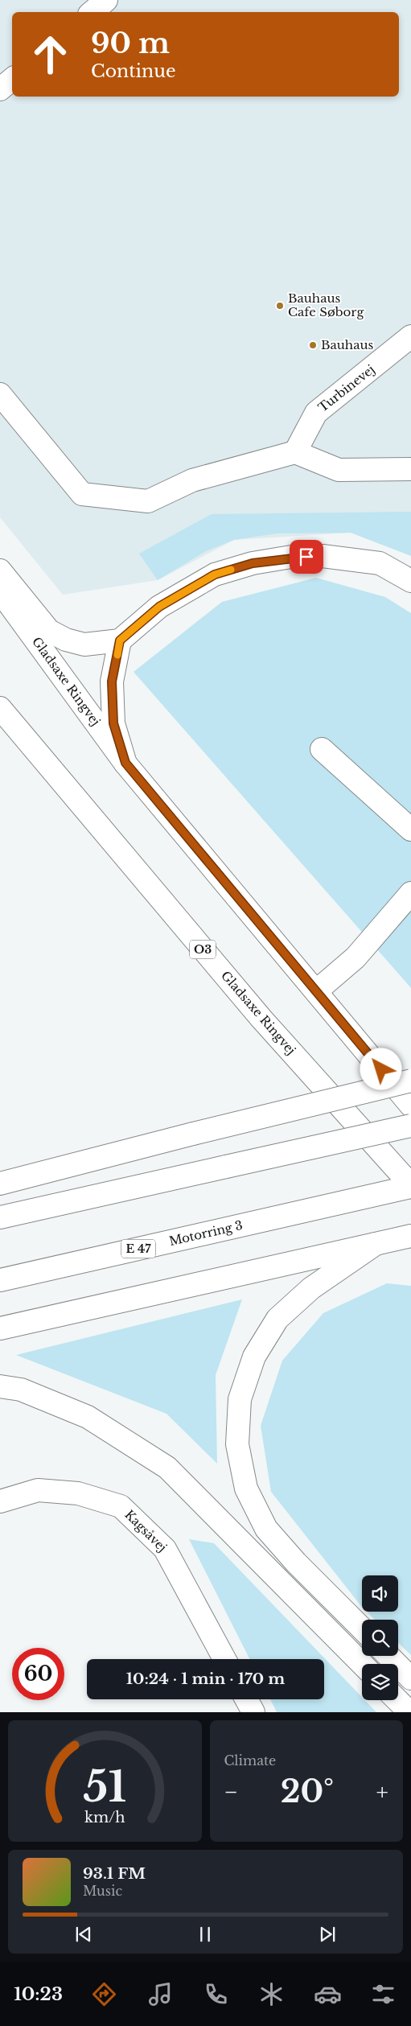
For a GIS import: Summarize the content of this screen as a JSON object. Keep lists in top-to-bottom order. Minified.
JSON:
{"streets":{"main road":["Turbinevej","Gladsaxe Ringvej","O3","Motorring 3","E 47","Kagsåvej"]},"crossings":[["Gladsaxe Ringvej","Motorring 3"]],"places":["Bauhaus Cafe Søborg","Bauhaus"],"page":{"turn":["90 m","Continue"],"limit":"60","trip":"10:24 · 1 min · 170 m","tile":"Climate","heat":["−","20°","+"],"song":["93.1 FM","Music"],"tabs":"10:23","gauge":["51","km/h"]}}
